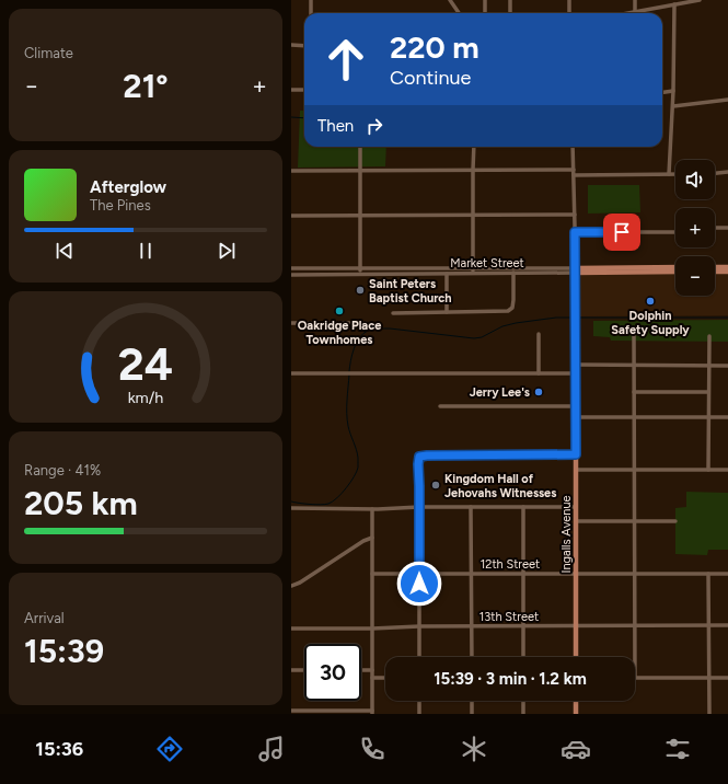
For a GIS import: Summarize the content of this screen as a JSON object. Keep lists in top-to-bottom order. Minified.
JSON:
{"streets":{"main road":["Market Street","Ingalls Avenue"],"street":["12th Street","13th Street"]},"crossings":[["Market Street","Ingalls Avenue"],["Ingalls Avenue","12th Street"],["Ingalls Avenue","13th Street"]],"places":["Saint Peters Baptist Church","Dolphin Safety Supply","Oakridge Place Townhomes","Jerry Lee's","Kingdom Hall of Jehovahs Witnesses"],"page":{"tile":["Climate",["Range · 41%","205 km"],["Arrival","15:39"]],"turn":["220 m","Continue"],"heat":["−","21°","+"],"then":"Then","map_buttons":["+","−"],"song":["Afterglow","The Pines"],"limit":"30","trip":"15:39 · 3 min · 1.2 km","tabs":"15:36","gauge":["24","km/h"]}}
